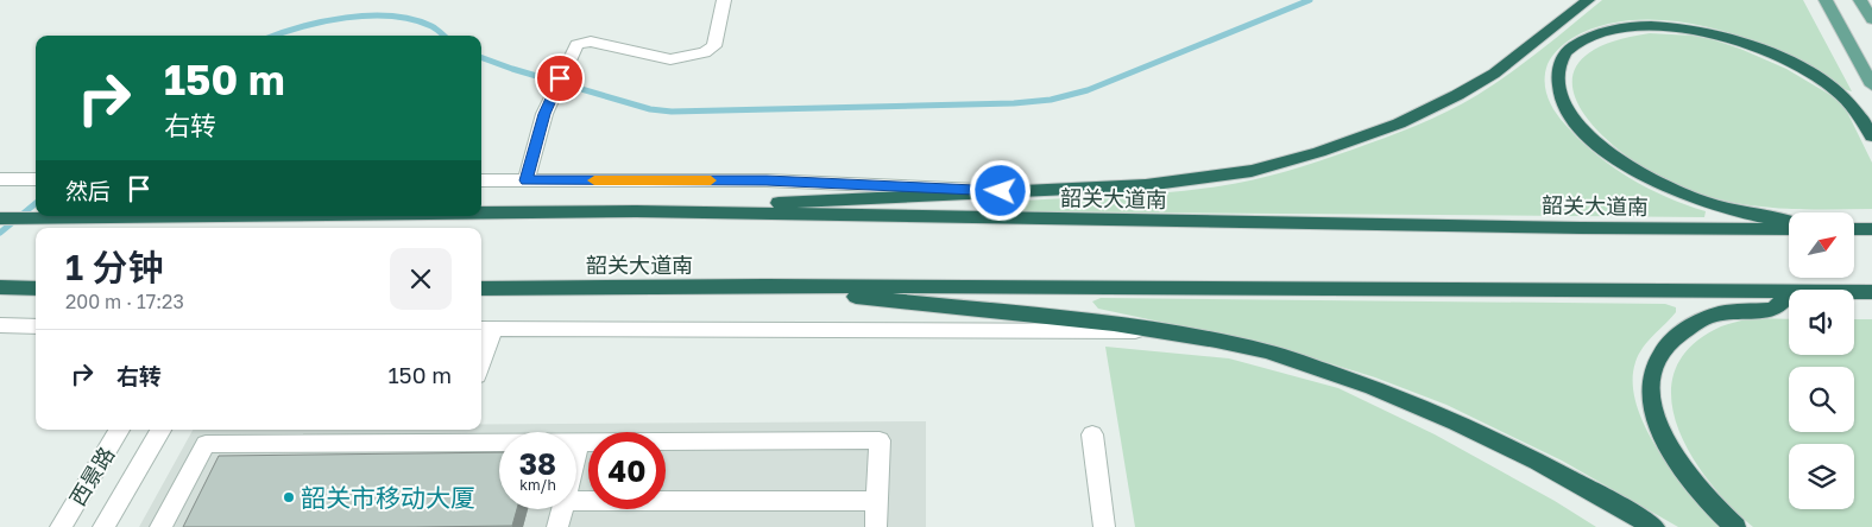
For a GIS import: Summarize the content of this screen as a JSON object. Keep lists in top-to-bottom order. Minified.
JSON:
{"streets":{"highway":["韶关大道南"],"street":["西景路"]},"places":["韶关市移动大厦"],"north":"top right","page":{"turn":["150 m","右转"],"then":"然后","heading":["1 分钟","200 m · 17:23"],"list":[{"name":"右转","value":"150 m"}],"speed":"38 km/h","limit":"40"}}
